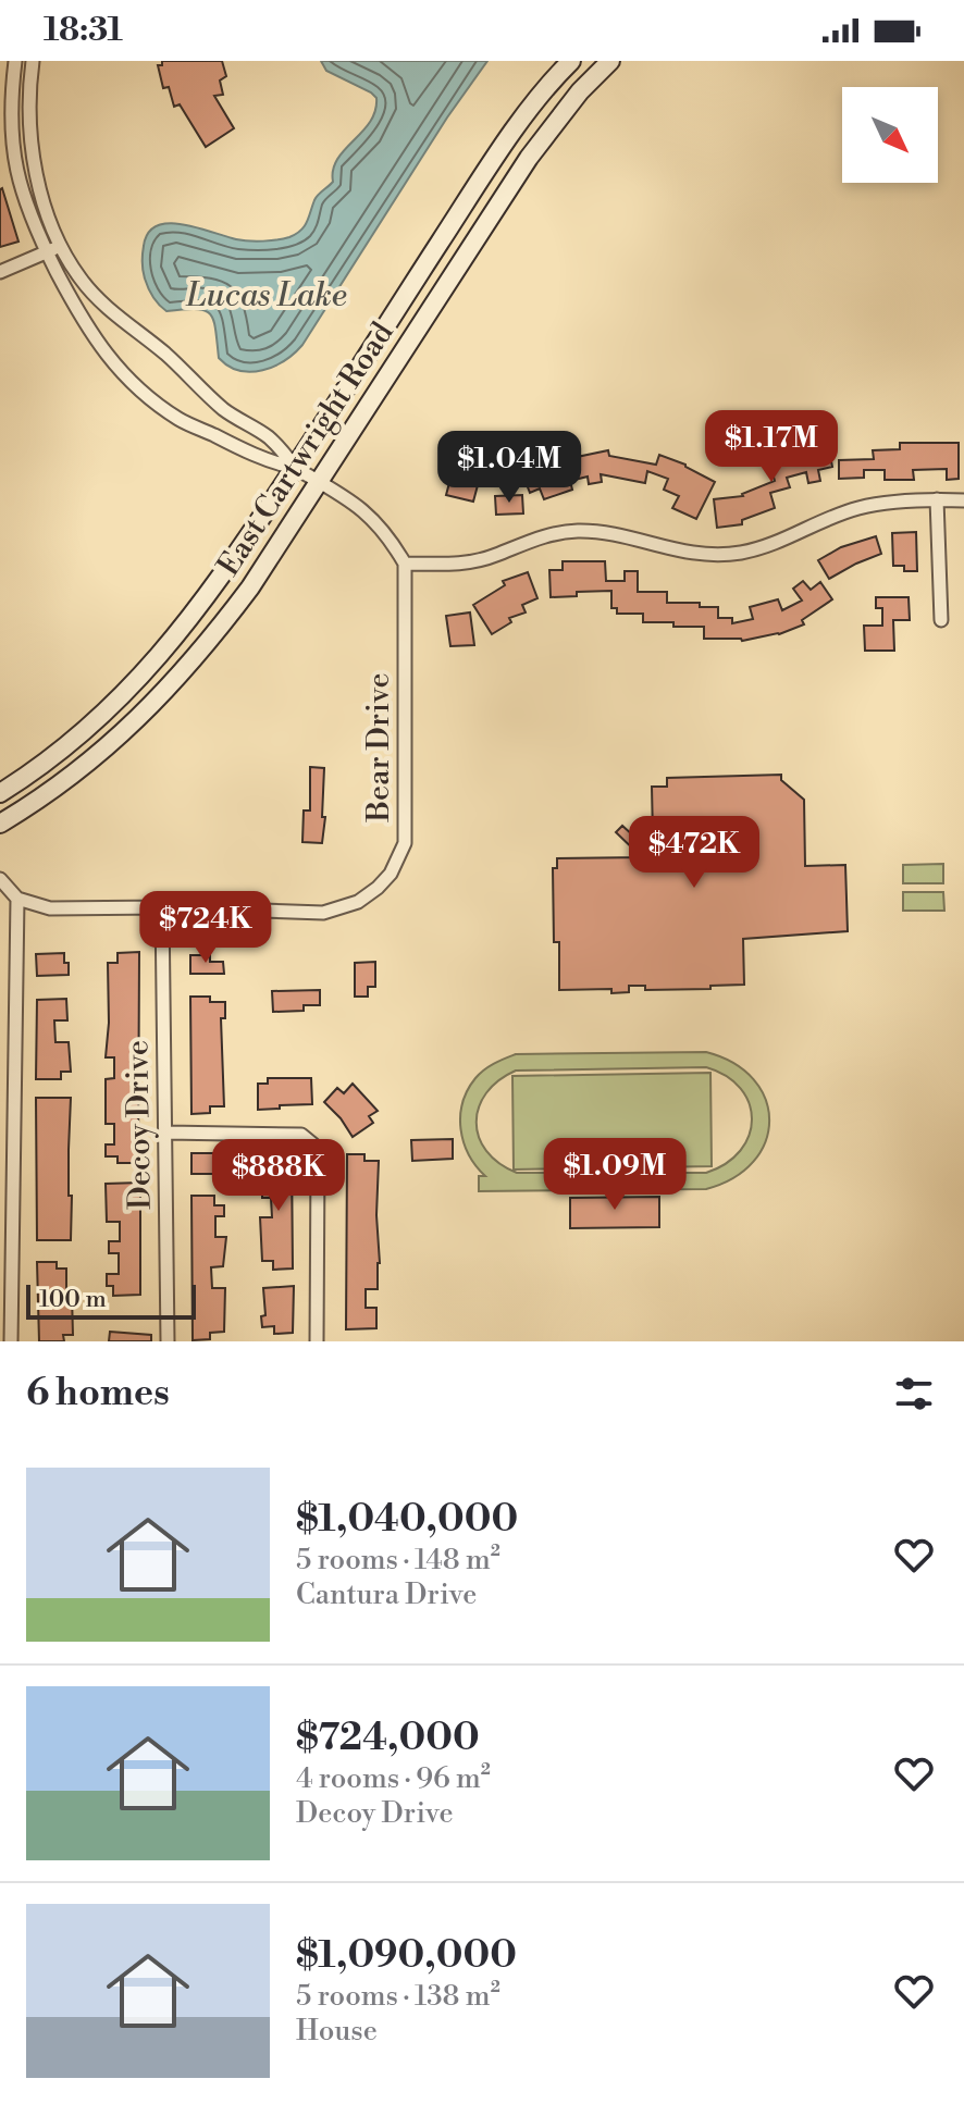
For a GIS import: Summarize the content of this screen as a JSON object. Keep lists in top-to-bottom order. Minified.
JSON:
{"streets":{"main road":["East Cartwright Road"],"street":["Bear Drive","Decoy Drive"]},"crossings":[["Bear Drive","Decoy Drive"]],"water":["Lucas Lake"],"scale_bar":"100 m","north":"bottom right","page":{"status":"18:31","price":["$1.17M","$1.04M","$472K","$724K","$1.09M","$888K"],"scale":"100 m","heading":"6 homes","list":[{"name":"$1,040,000","note":"5 rooms · 148 m² · Cantura Drive"},{"name":"$724,000","note":"4 rooms · 96 m² · Decoy Drive"},{"name":"$1,090,000","note":"5 rooms · 138 m² · House"}]}}
